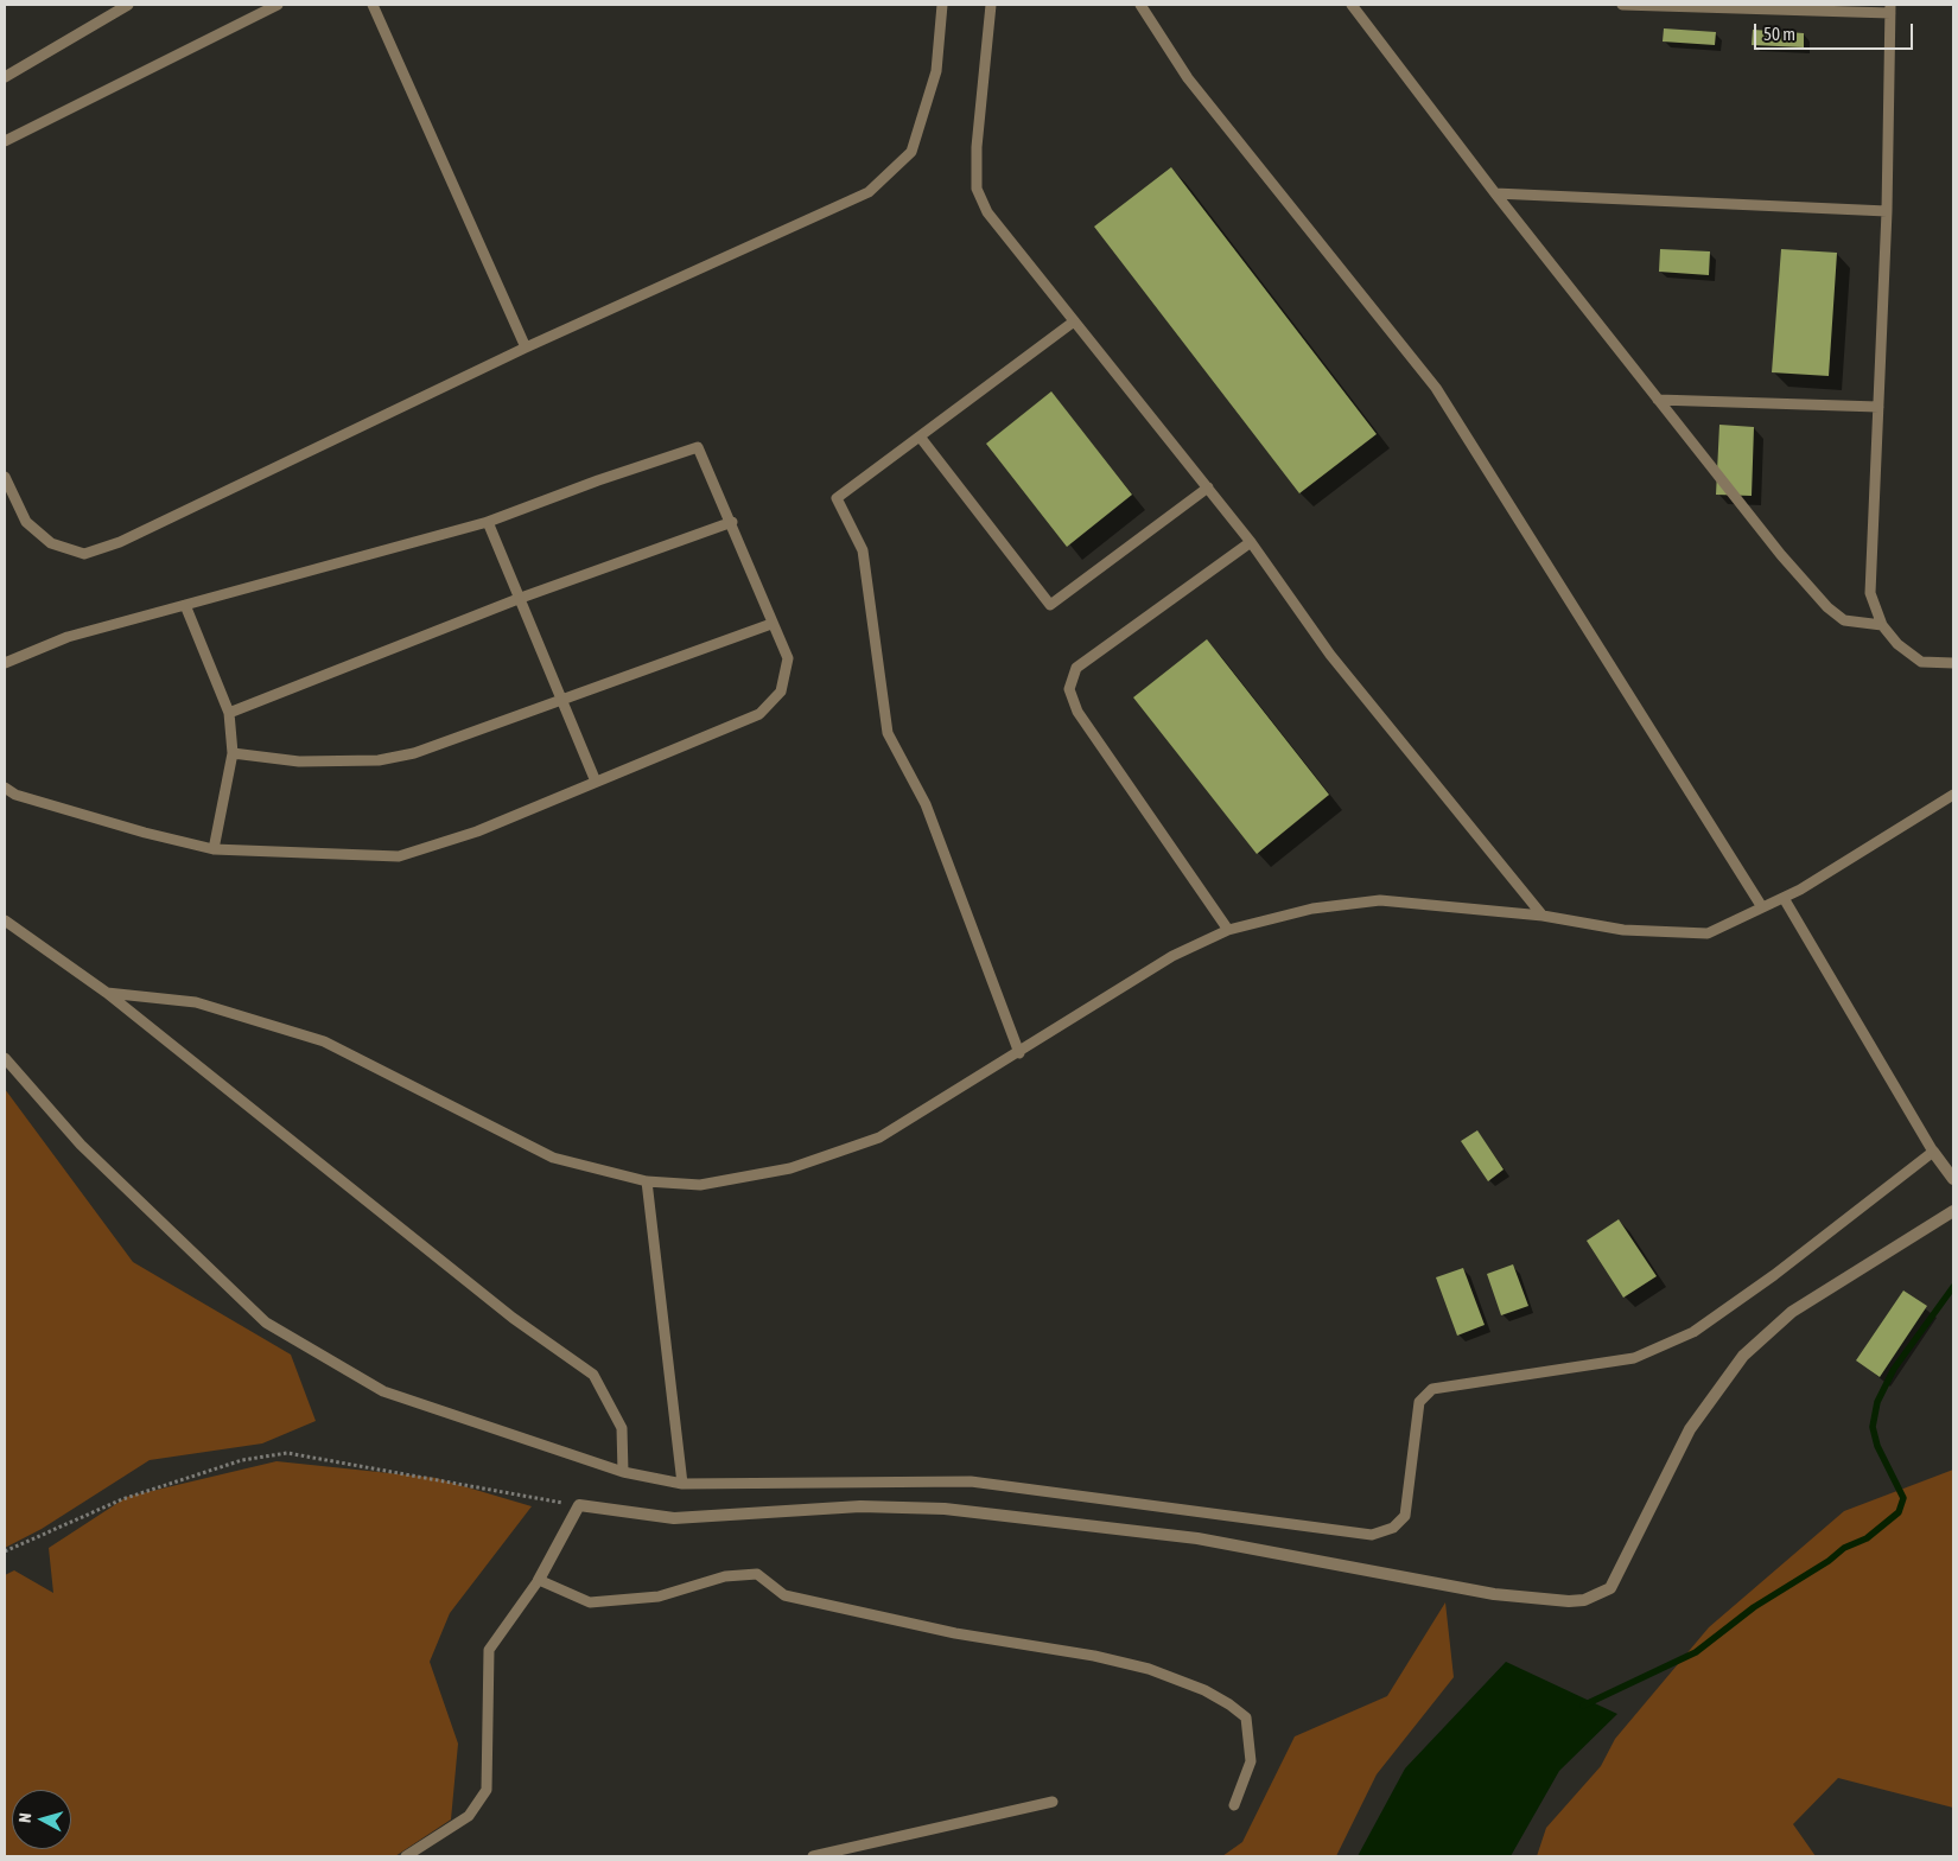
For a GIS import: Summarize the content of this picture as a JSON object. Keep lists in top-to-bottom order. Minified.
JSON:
{"scale_bar":"50 m","north":"left"}
